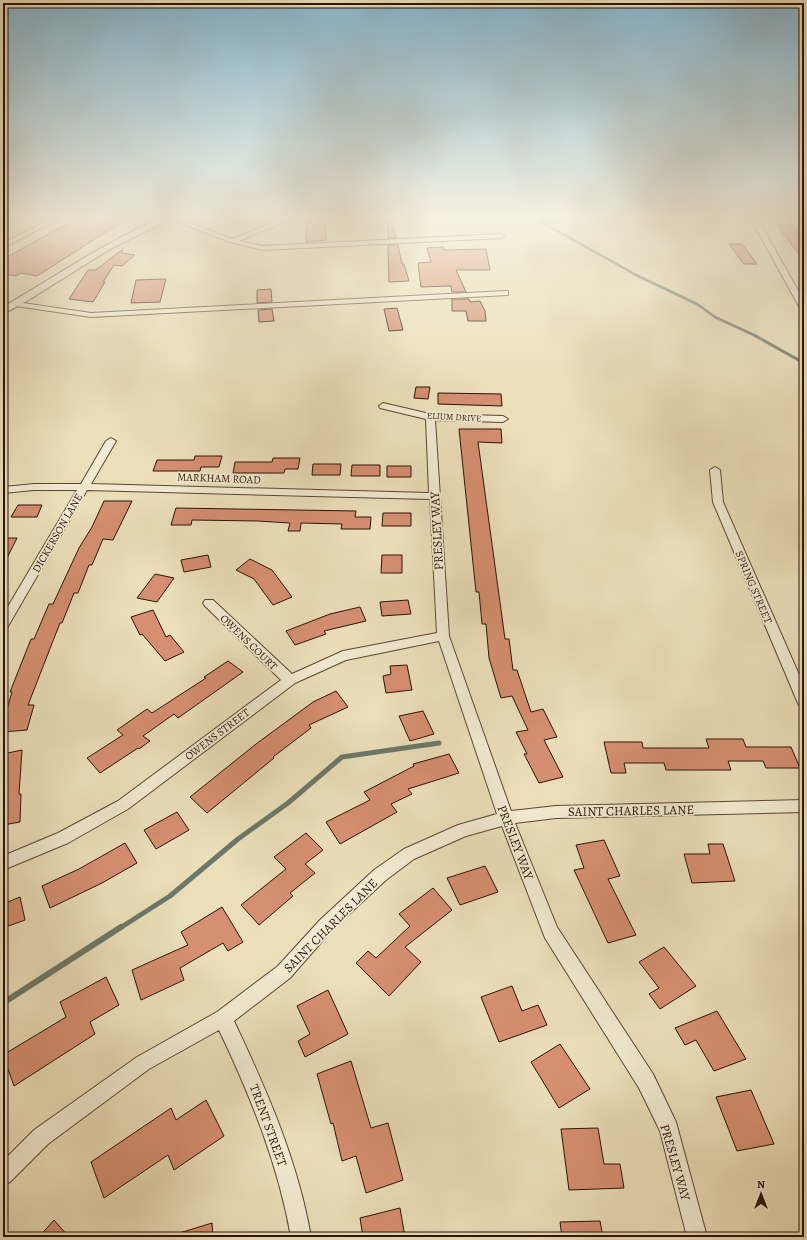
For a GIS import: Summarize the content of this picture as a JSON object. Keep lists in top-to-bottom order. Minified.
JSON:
{"streets":{"street":["ELIUM DRIVE","MARKHAM ROAD","PRESLEY WAY","DICKERSON LANE","SPRING STREET","OWENS COURT","OWENS STREET","SAINT CHARLES LANE","TRENT STREET"]},"crossings":[["ELIUM DRIVE","PRESLEY WAY"],["MARKHAM ROAD","PRESLEY WAY"],["MARKHAM ROAD","DICKERSON LANE"],["PRESLEY WAY","OWENS STREET"],["PRESLEY WAY","SAINT CHARLES LANE"],["OWENS COURT","OWENS STREET"],["SAINT CHARLES LANE","TRENT STREET"]],"north":"top"}
